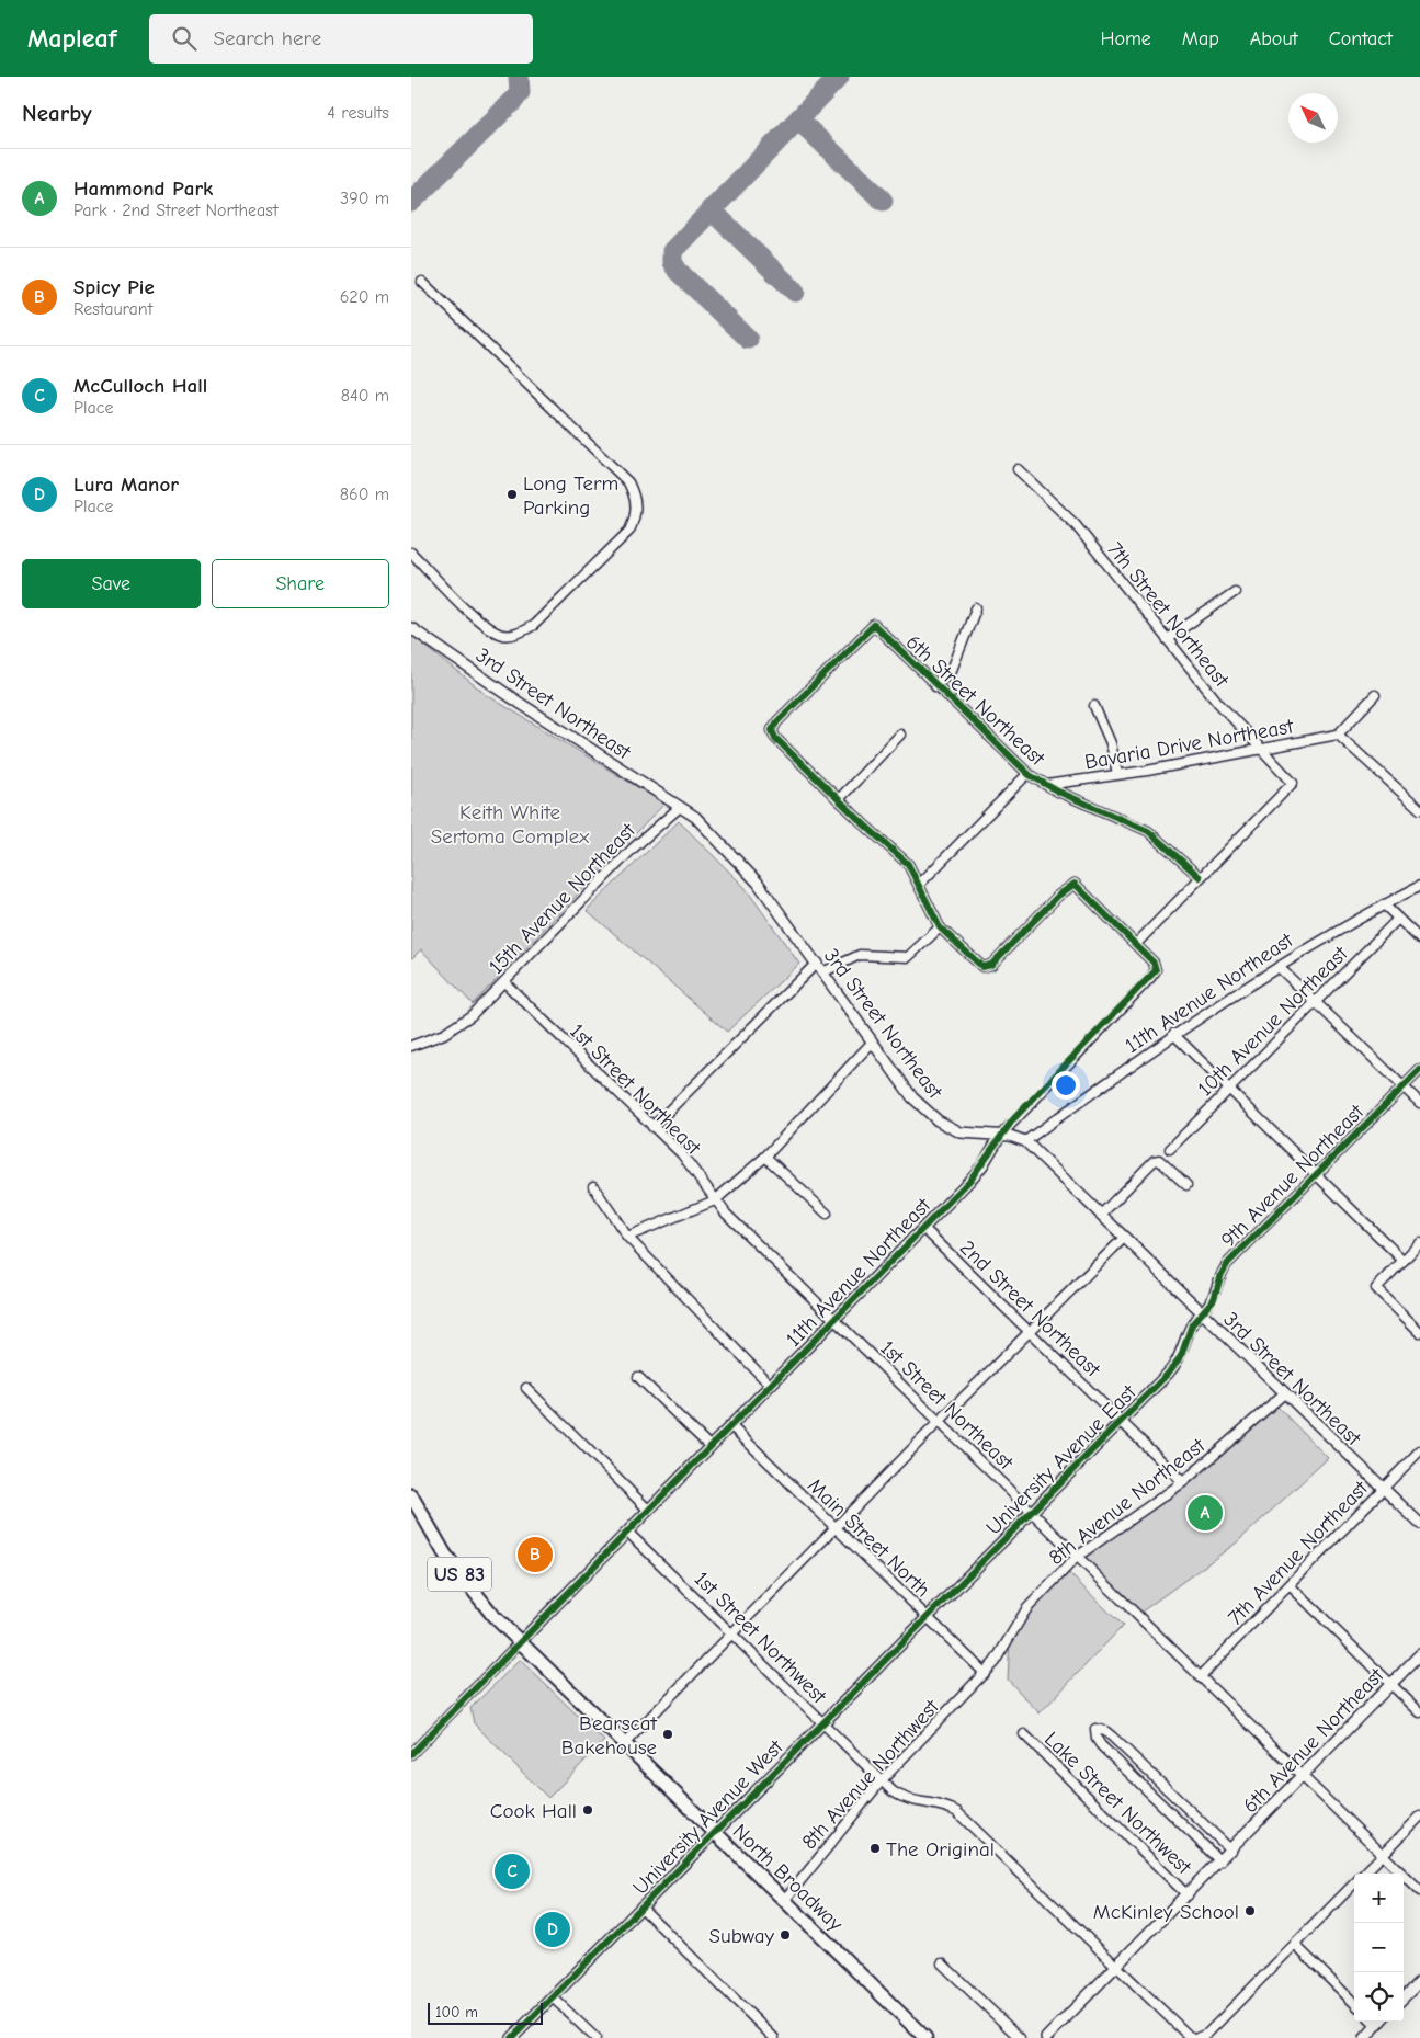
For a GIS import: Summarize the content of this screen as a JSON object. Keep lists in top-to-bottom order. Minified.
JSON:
{"streets":{"main road":["US 83","North Broadway"],"street":["7th Street Northeast","6th Street Northeast","3rd Street Northeast","Bavaria Drive Northeast","15th Avenue Northeast","11th Avenue Northeast","10th Avenue Northeast","1st Street Northeast","9th Avenue Northeast","2nd Street Northeast","University Avenue East","8th Avenue Northeast","Main Street North","7th Avenue Northeast","1st Street Northwest","6th Avenue Northeast","8th Avenue Northwest","Lake Street Northwest","University Avenue West"]},"crossings":[["7th Street Northeast","6th Street Northeast"],["7th Street Northeast","Bavaria Drive Northeast"],["6th Street Northeast","Bavaria Drive Northeast"],["3rd Street Northeast","15th Avenue Northeast"],["3rd Street Northeast","11th Avenue Northeast"],["3rd Street Northeast","9th Avenue Northeast"],["3rd Street Northeast","University Avenue East"],["3rd Street Northeast","8th Avenue Northeast"],["3rd Street Northeast","7th Avenue Northeast"],["15th Avenue Northeast","1st Street Northeast"],["11th Avenue Northeast","1st Street Northeast"],["11th Avenue Northeast","2nd Street Northeast"],["11th Avenue Northeast","Main Street North"],["11th Avenue Northeast","1st Street Northwest"],["11th Avenue Northeast","North Broadway"],["1st Street Northeast","University Avenue East"],["1st Street Northeast","8th Avenue Northeast"],["1st Street Northeast","7th Avenue Northeast"],["1st Street Northeast","6th Avenue Northeast"],["9th Avenue Northeast","University Avenue East"],["2nd Street Northeast","University Avenue East"],["2nd Street Northeast","8th Avenue Northeast"],["University Avenue East","Main Street North"],["University Avenue East","University Avenue West"],["8th Avenue Northeast","Main Street North"],["8th Avenue Northeast","8th Avenue Northwest"],["Main Street North","8th Avenue Northwest"],["Main Street North","University Avenue West"],["1st Street Northwest","6th Avenue Northeast"],["1st Street Northwest","8th Avenue Northwest"],["1st Street Northwest","University Avenue West"],["6th Avenue Northeast","Lake Street Northwest"],["8th Avenue Northwest","North Broadway"],["University Avenue West","North Broadway"]],"parks":["Keith White Sertoma Complex"],"places":["Long Term Parking","Bearscat Bakehouse","Cook Hall","The Original","McKinley School","Subway"],"scale_bar":"100 m","north":"top left","page":{"header":"Mapleaf","search":"Search here","nav":["Home","Map","About","Contact"],"heading":["Nearby","4 results"],"list":[{"mark":"A","name":"Hammond Park","note":"Park · 2nd Street Northeast","value":"390 m"},{"mark":"B","name":"Spicy Pie","note":"Restaurant","value":"620 m"},{"mark":"C","name":"McCulloch Hall","note":"Place","value":"840 m"},{"mark":"D","name":"Lura Manor","note":"Place","value":"860 m"}],"buttons":["Save","Share"],"pins":["A","B","C","D"],"map_buttons":["+","−"],"scale":"100 m"}}
